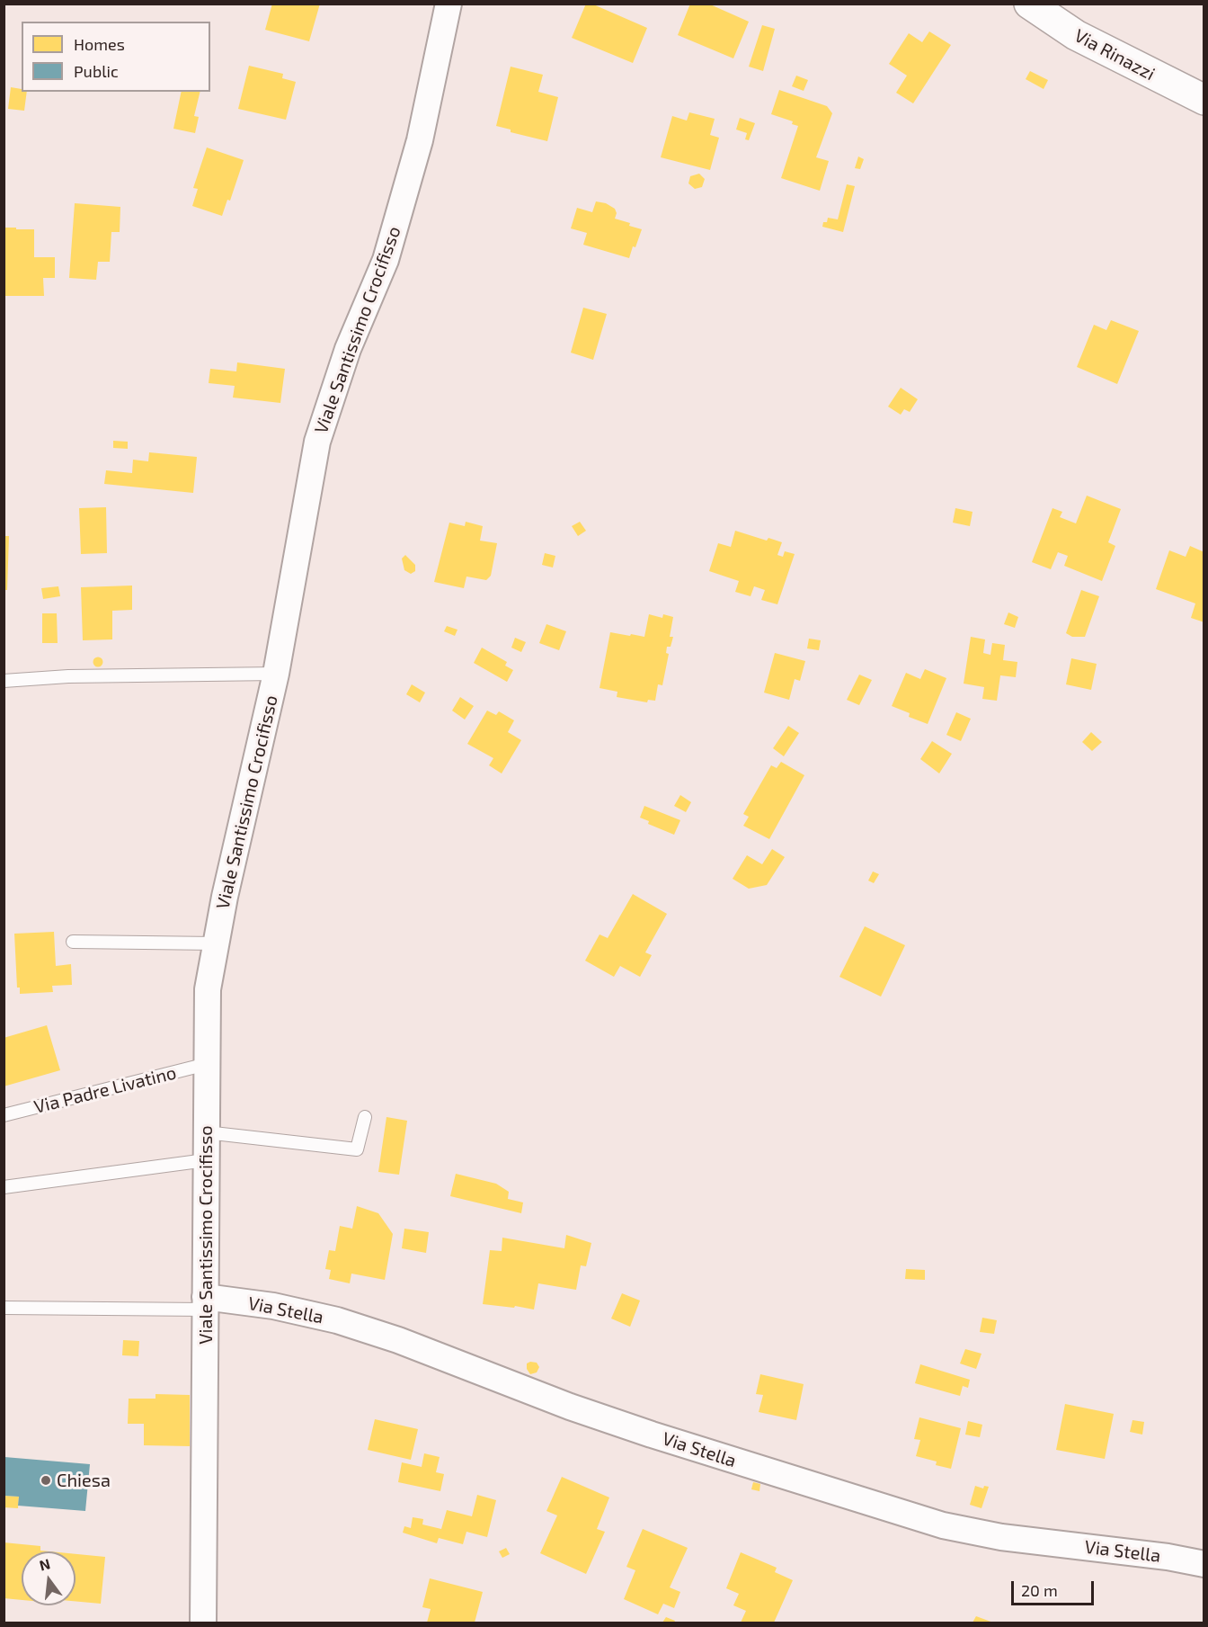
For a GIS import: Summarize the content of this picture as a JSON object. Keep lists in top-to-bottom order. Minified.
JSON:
{"streets":{"street":["Via Rinazzi","Viale Santissimo Crocifisso","Via Stella"],"lane":["Via Padre Livatino"]},"crossings":[["Viale Santissimo Crocifisso","Via Padre Livatino"],["Viale Santissimo Crocifisso","Via Stella"]],"places":["Chiesa"],"legend":["Homes","Public"],"scale_bar":"20 m","north":"top"}
